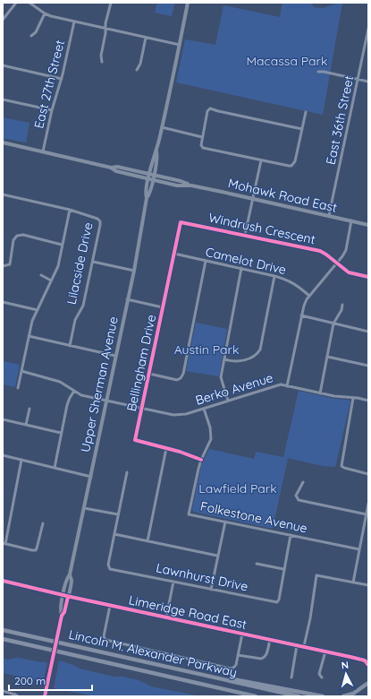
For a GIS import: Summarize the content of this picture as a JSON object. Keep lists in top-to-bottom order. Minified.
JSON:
{"streets":{"highway":["Lincoln M. Alexander Parkway"],"main road":["Mohawk Road East","Upper Sherman Avenue"],"street":["East 27th Street","East 36th Street","Windrush Crescent","Camelot Drive","Lilacside Drive","Bellingham Drive","Berko Avenue","Folkestone Avenue","Lawnhurst Drive","Limeridge Road East"]},"crossings":[["East 27th Street","Mohawk Road East"],["East 36th Street","Mohawk Road East"],["Mohawk Road East","Upper Sherman Avenue"],["Windrush Crescent","Bellingham Drive"],["Camelot Drive","Bellingham Drive"],["Bellingham Drive","Berko Avenue"],["Bellingham Drive","Folkestone Avenue"],["Upper Sherman Avenue","Berko Avenue"],["Upper Sherman Avenue","Limeridge Road East"],["Berko Avenue","Folkestone Avenue"],["Folkestone Avenue","Lawnhurst Drive"]],"parks":["Macassa Park","Austin Park","Lawfield Park"],"scale_bar":"200 m","north":"top"}
